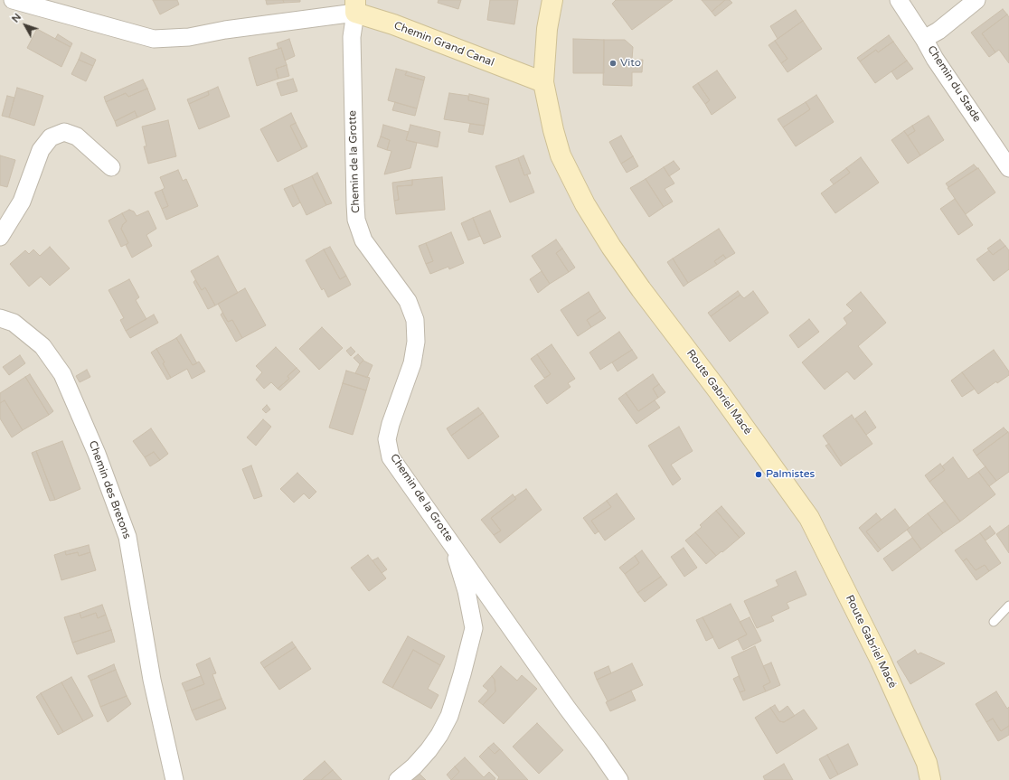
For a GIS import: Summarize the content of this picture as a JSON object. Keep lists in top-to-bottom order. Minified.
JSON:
{"streets":{"main road":["Chemin Grand Canal","Route Gabriel Macé"],"street":["Chemin du Stade","Chemin de la Grotte","Chemin des Bretons"]},"crossings":[["Chemin Grand Canal","Chemin de la Grotte"],["Chemin Grand Canal","Route Gabriel Macé"]],"places":["Vito","Palmistes"],"north":"top left"}
